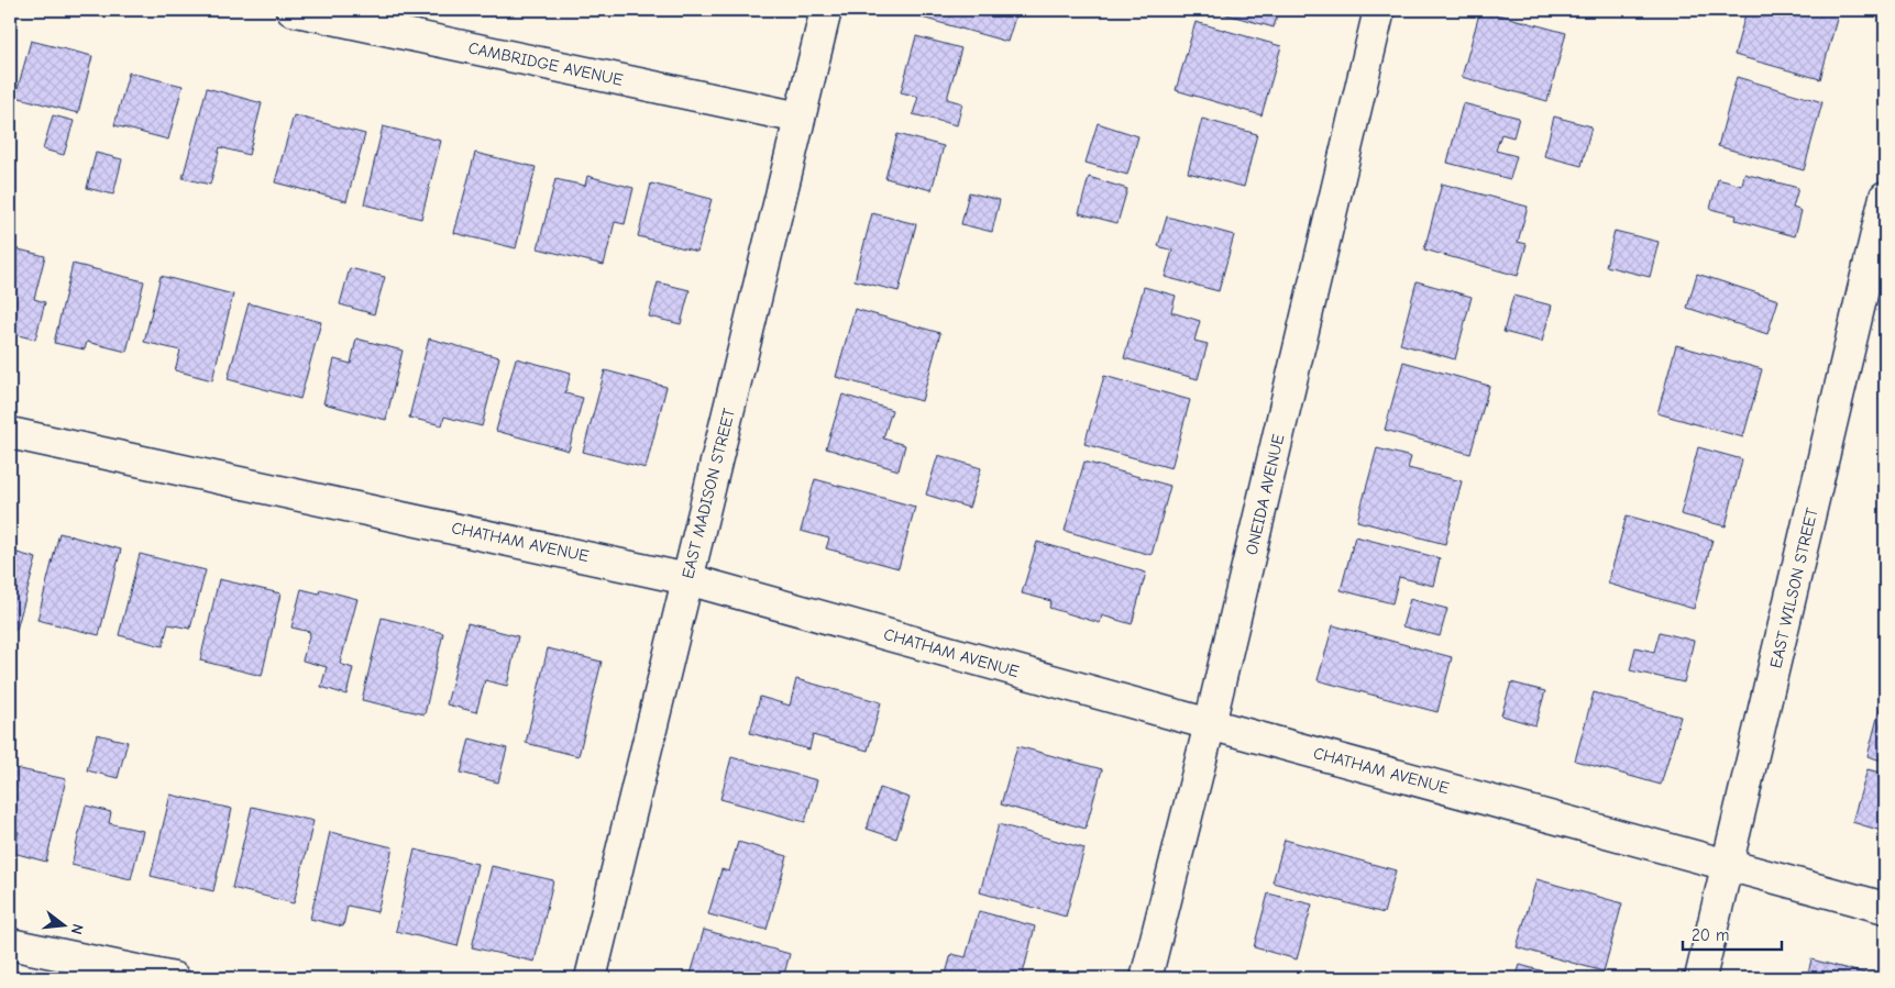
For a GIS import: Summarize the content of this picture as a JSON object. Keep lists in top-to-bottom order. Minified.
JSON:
{"streets":{"street":["CAMBRIDGE AVENUE","EAST MADISON STREET","ONEIDA AVENUE","CHATHAM AVENUE","EAST WILSON STREET"]},"crossings":[["CAMBRIDGE AVENUE","EAST MADISON STREET"],["EAST MADISON STREET","CHATHAM AVENUE"],["ONEIDA AVENUE","CHATHAM AVENUE"],["CHATHAM AVENUE","EAST WILSON STREET"]],"scale_bar":"20 m","north":"right"}
